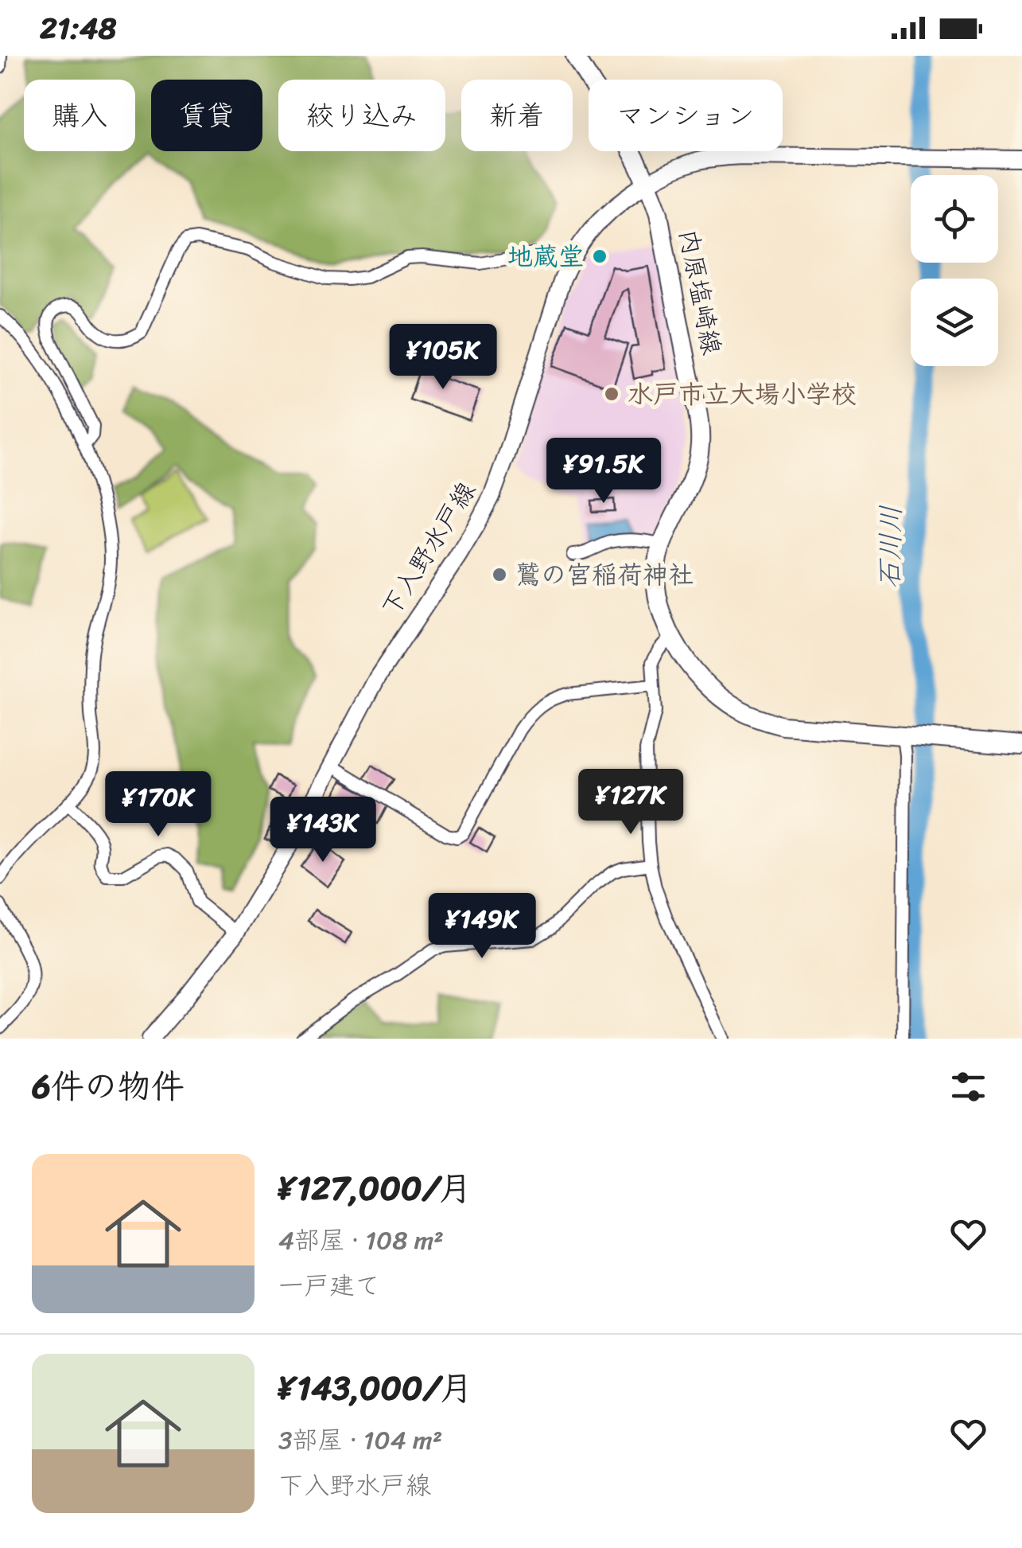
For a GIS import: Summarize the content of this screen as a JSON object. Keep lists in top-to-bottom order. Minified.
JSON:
{"streets":{"main road":["内原塩崎線","下入野水戸線"]},"crossings":[["内原塩崎線","下入野水戸線"]],"water":["石川川"],"places":["地蔵堂","水戸市立大場小学校","鷲の宮稲荷神社"],"page":{"status":"21:48","chip":["購入","賃貸","絞り込み","新着","マンション"],"price":["¥105K","¥91.5K","¥127K","¥170K","¥143K","¥149K"],"heading":"6件の物件","list":[{"name":"¥127,000/月","note":"4部屋 · 108 m² · 一戸建て"},{"name":"¥143,000/月","note":"3部屋 · 104 m² · 下入野水戸線"}]}}
